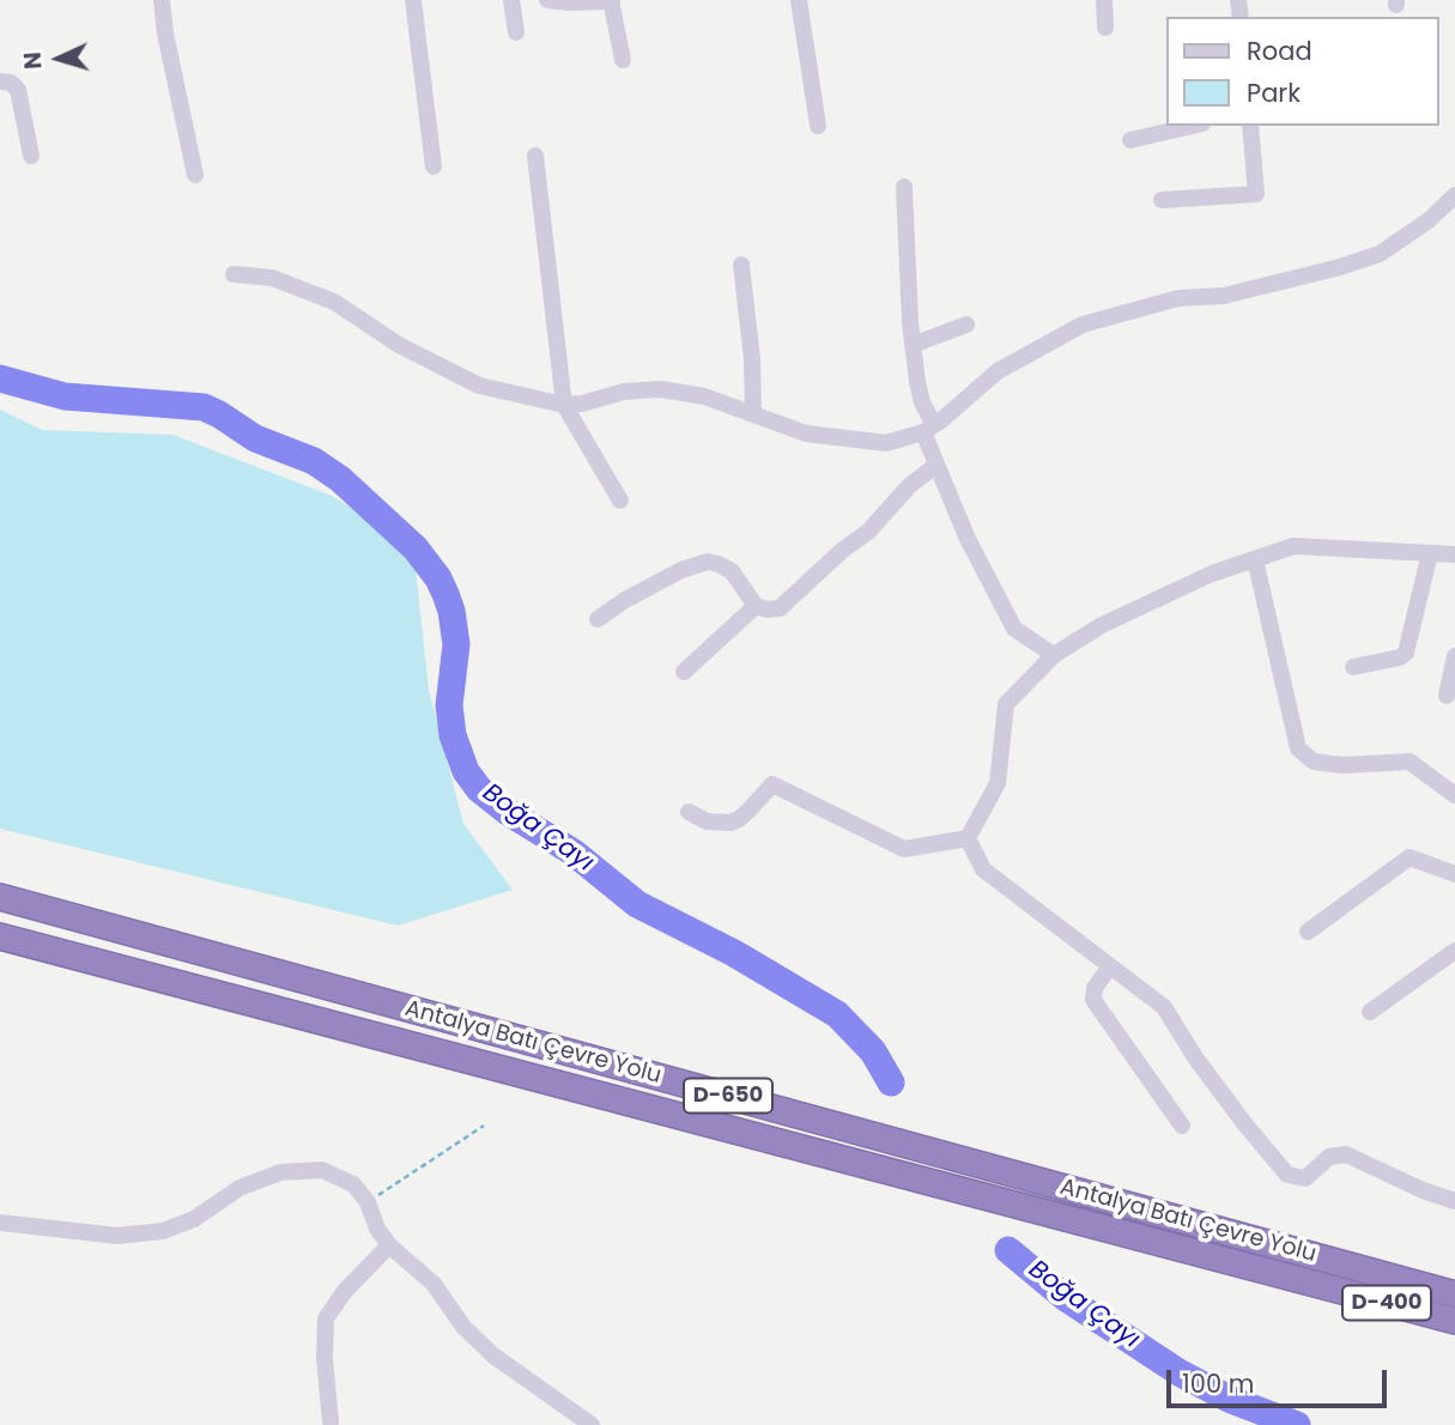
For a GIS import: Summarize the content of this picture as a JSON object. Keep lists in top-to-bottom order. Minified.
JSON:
{"streets":{"highway":["Antalya Batı Çevre Yolu","D-650","D-400"]},"water":["Boğa Çayı"],"legend":["Road","Park"],"scale_bar":"100 m","north":"left"}
